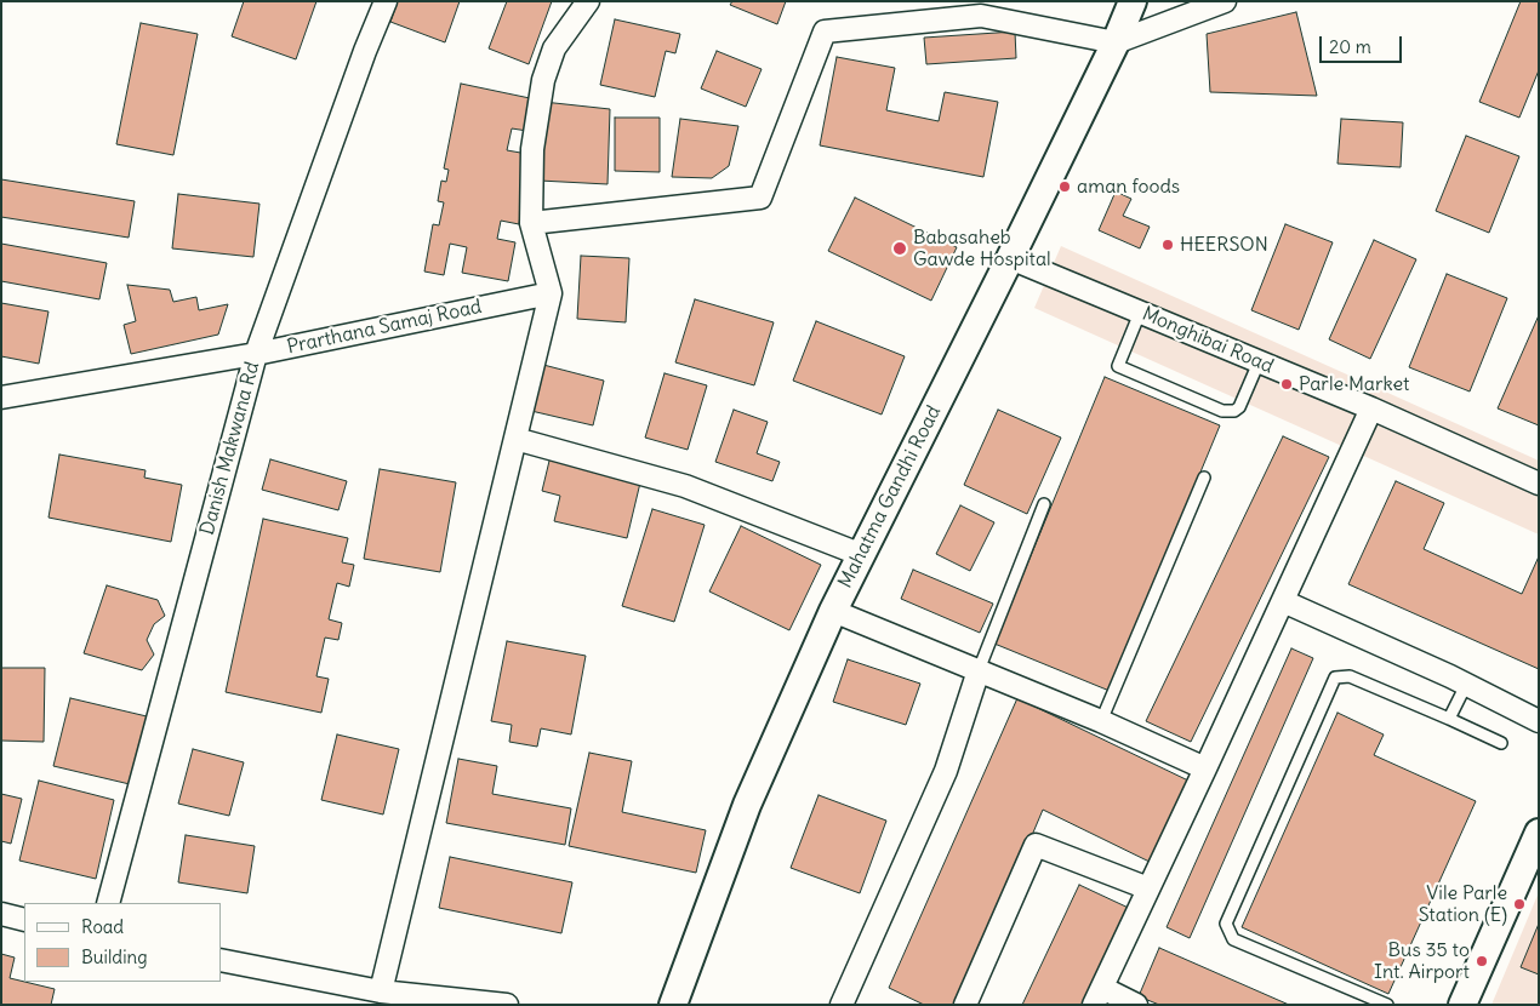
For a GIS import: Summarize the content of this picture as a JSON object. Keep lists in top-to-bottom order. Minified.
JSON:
{"streets":{"street":["Prarthana Samaj Road","Monghibai Road","Danish Makwana Rd","Mahatma Gandhi Road"]},"crossings":[["Prarthana Samaj Road","Danish Makwana Rd"],["Monghibai Road","Mahatma Gandhi Road"]],"places":["aman foods","HEERSON","Babasaheb Gawde Hospital","Parle Market","Vile Parle Station (E)","Bus 35 to Int. Airport"],"legend":["Road","Building"],"scale_bar":"20 m"}
